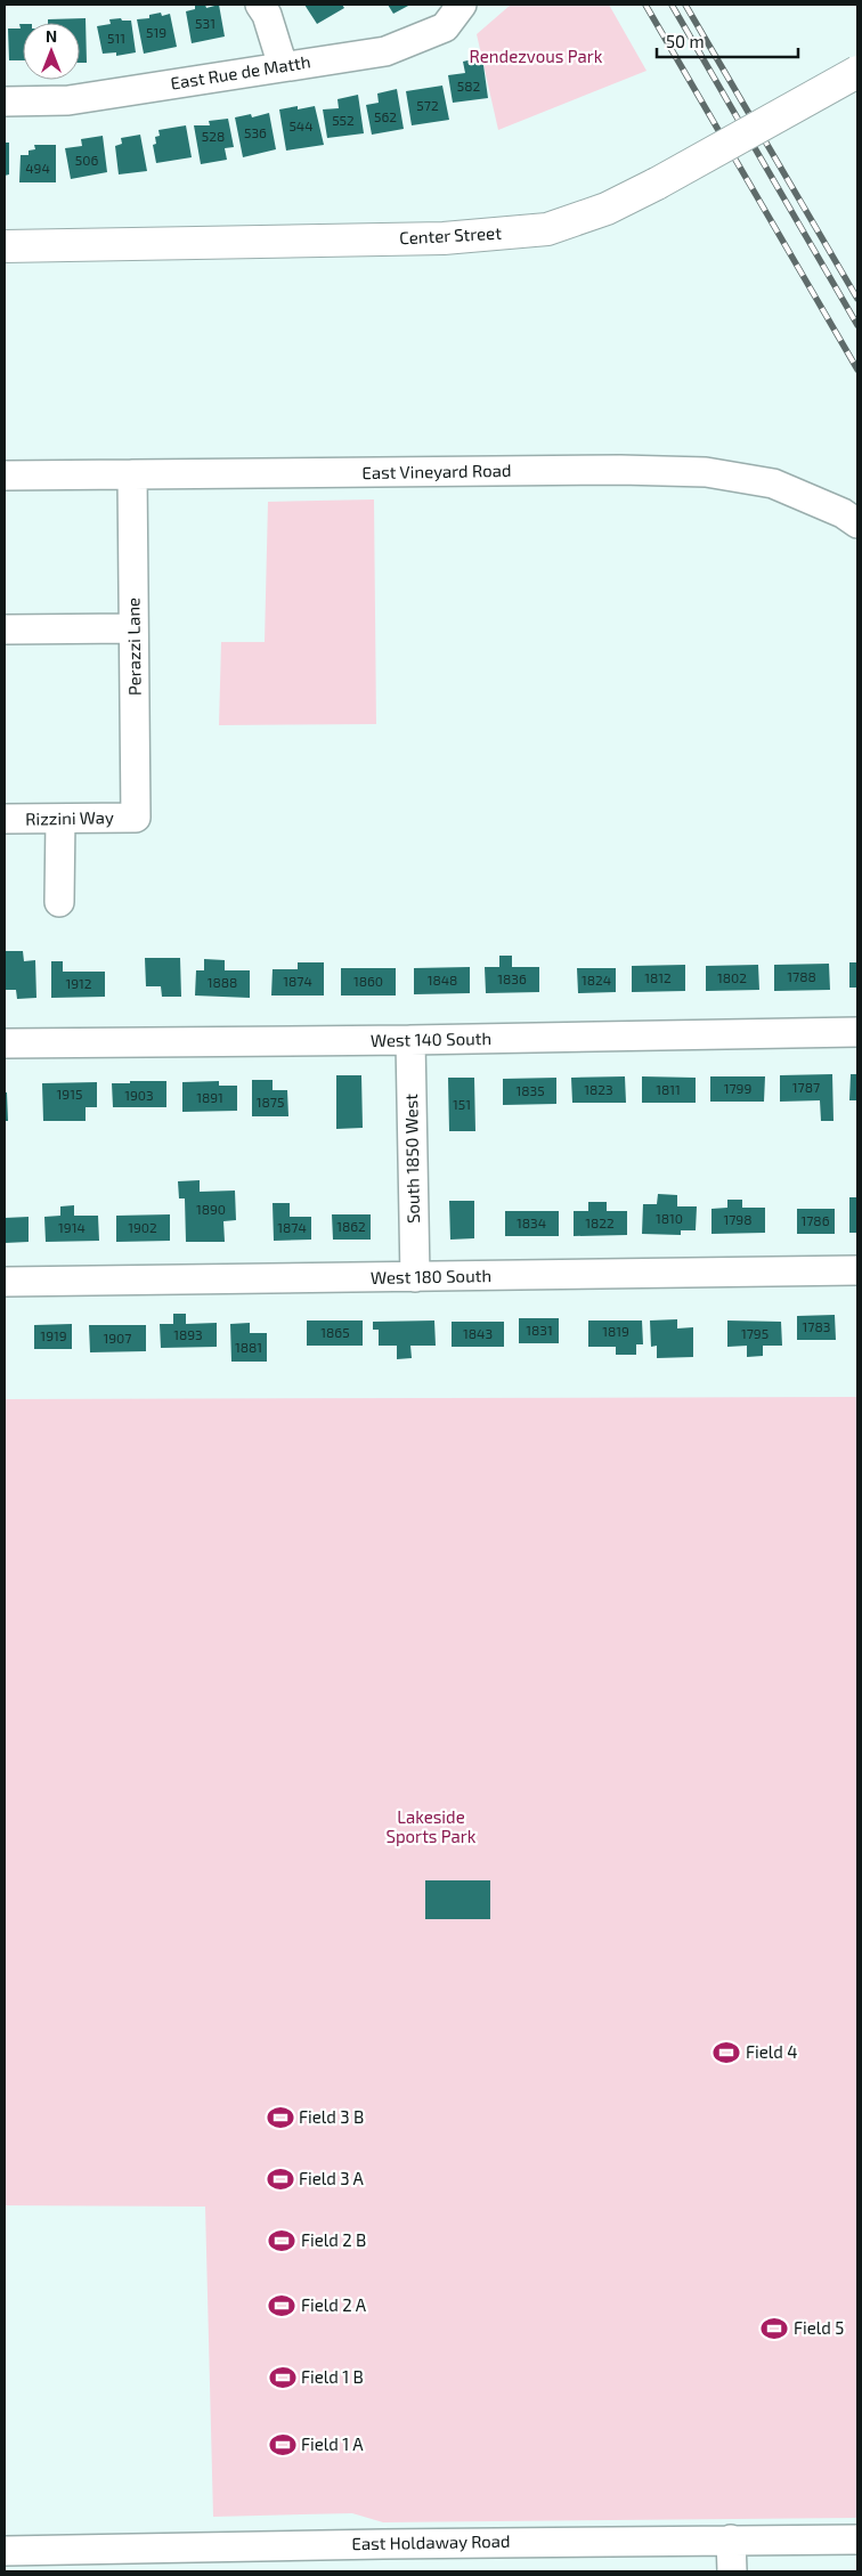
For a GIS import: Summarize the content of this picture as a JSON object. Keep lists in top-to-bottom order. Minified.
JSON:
{"streets":{"main road":["Center Street"],"street":["East Rue de Matth","East Vineyard Road","Perazzi Lane","Rizzini Way","West 140 South","South 1850 West","West 180 South","East Holdaway Road"]},"crossings":[["East Vineyard Road","Perazzi Lane"],["Perazzi Lane","Rizzini Way"],["West 140 South","South 1850 West"],["South 1850 West","West 180 South"]],"parks":["Rendezvous Park","Lakeside Sports Park"],"places":{"sports":["Field 4","Field 3 B","Field 3 A","Field 2 B","Field 2 A","Field 5","Field 1 B","Field 1 A"]},"house_numbers":["531","519","511","582","572","562","552","544","536","528","506","494","1788","1812","1802","1836","1848","1824","1874","1860","1888","1912","1787","1799","1823","1811","1835","1915","1903","1891","1875","151","1890","1810","1798","1786","1834","1822","1862","1914","1902","1874","1783","1831","1819","1865","1843","1795","1893","1919","1907","1881"],"scale_bar":"50 m","north":"top"}
